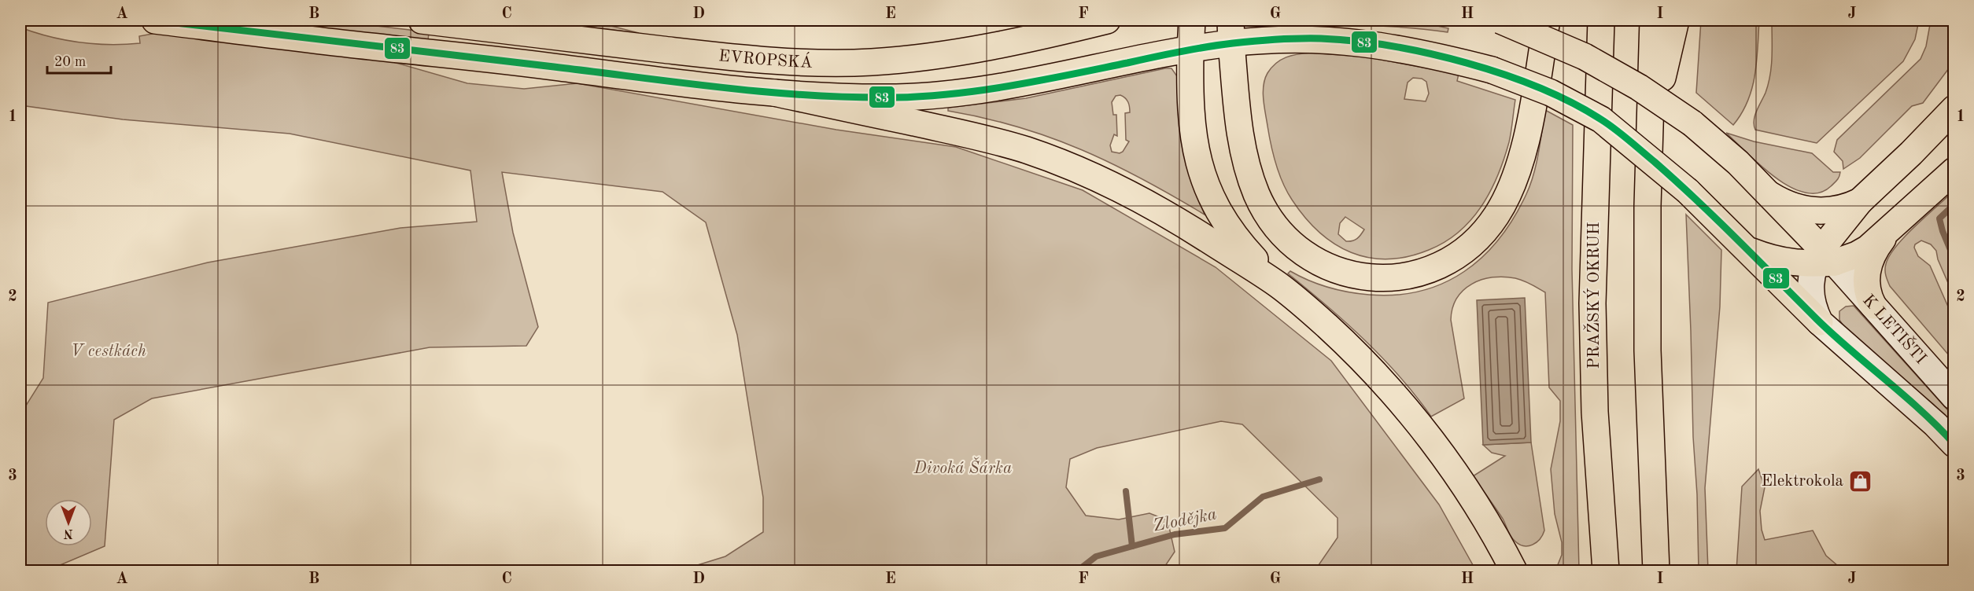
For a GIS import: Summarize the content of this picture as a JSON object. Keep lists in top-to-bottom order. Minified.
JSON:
{"streets":{"main road":["EVROPSKÁ","PRAŽSKÝ OKRUH","K LETIŠTI"]},"water":["Zlodějka"],"parks":["V cestkách","Divoká Šárka"],"places":{"shop":["Elektrokola"]},"lines":["transit line 83"],"scale_bar":"20 m","north":"bottom","grid":{"columns":["A","B","C","D","E","F","G","H","I","J"],"rows":["1","2","3"]}}
